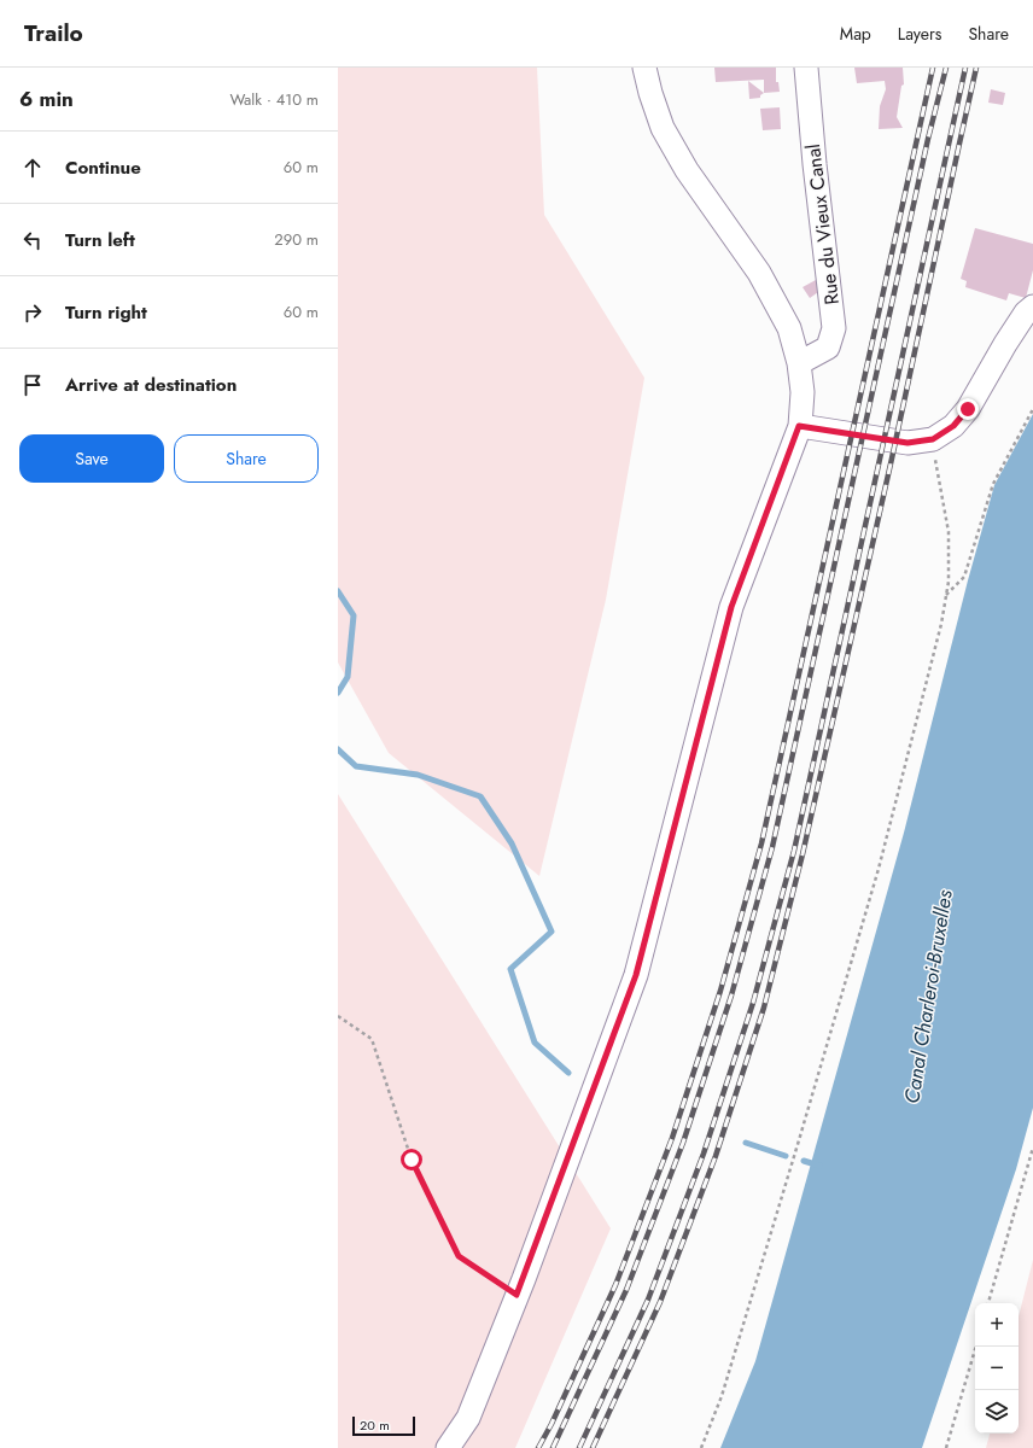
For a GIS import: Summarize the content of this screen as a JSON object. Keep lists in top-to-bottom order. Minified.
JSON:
{"streets":{"street":["Rue du Vieux Canal"]},"water":["Canal Charleroi-Bruxelles"],"scale_bar":"20 m","page":{"header":"Trailo","nav":["Map","Layers","Share"],"heading":["6 min","Walk · 410 m"],"list":[["Continue","60 m"],["Turn left","290 m"],["Turn right","60 m"],"Arrive at destination"],"buttons":["Save","Share"],"map_buttons":["+","−"],"scale":"20 m"}}
